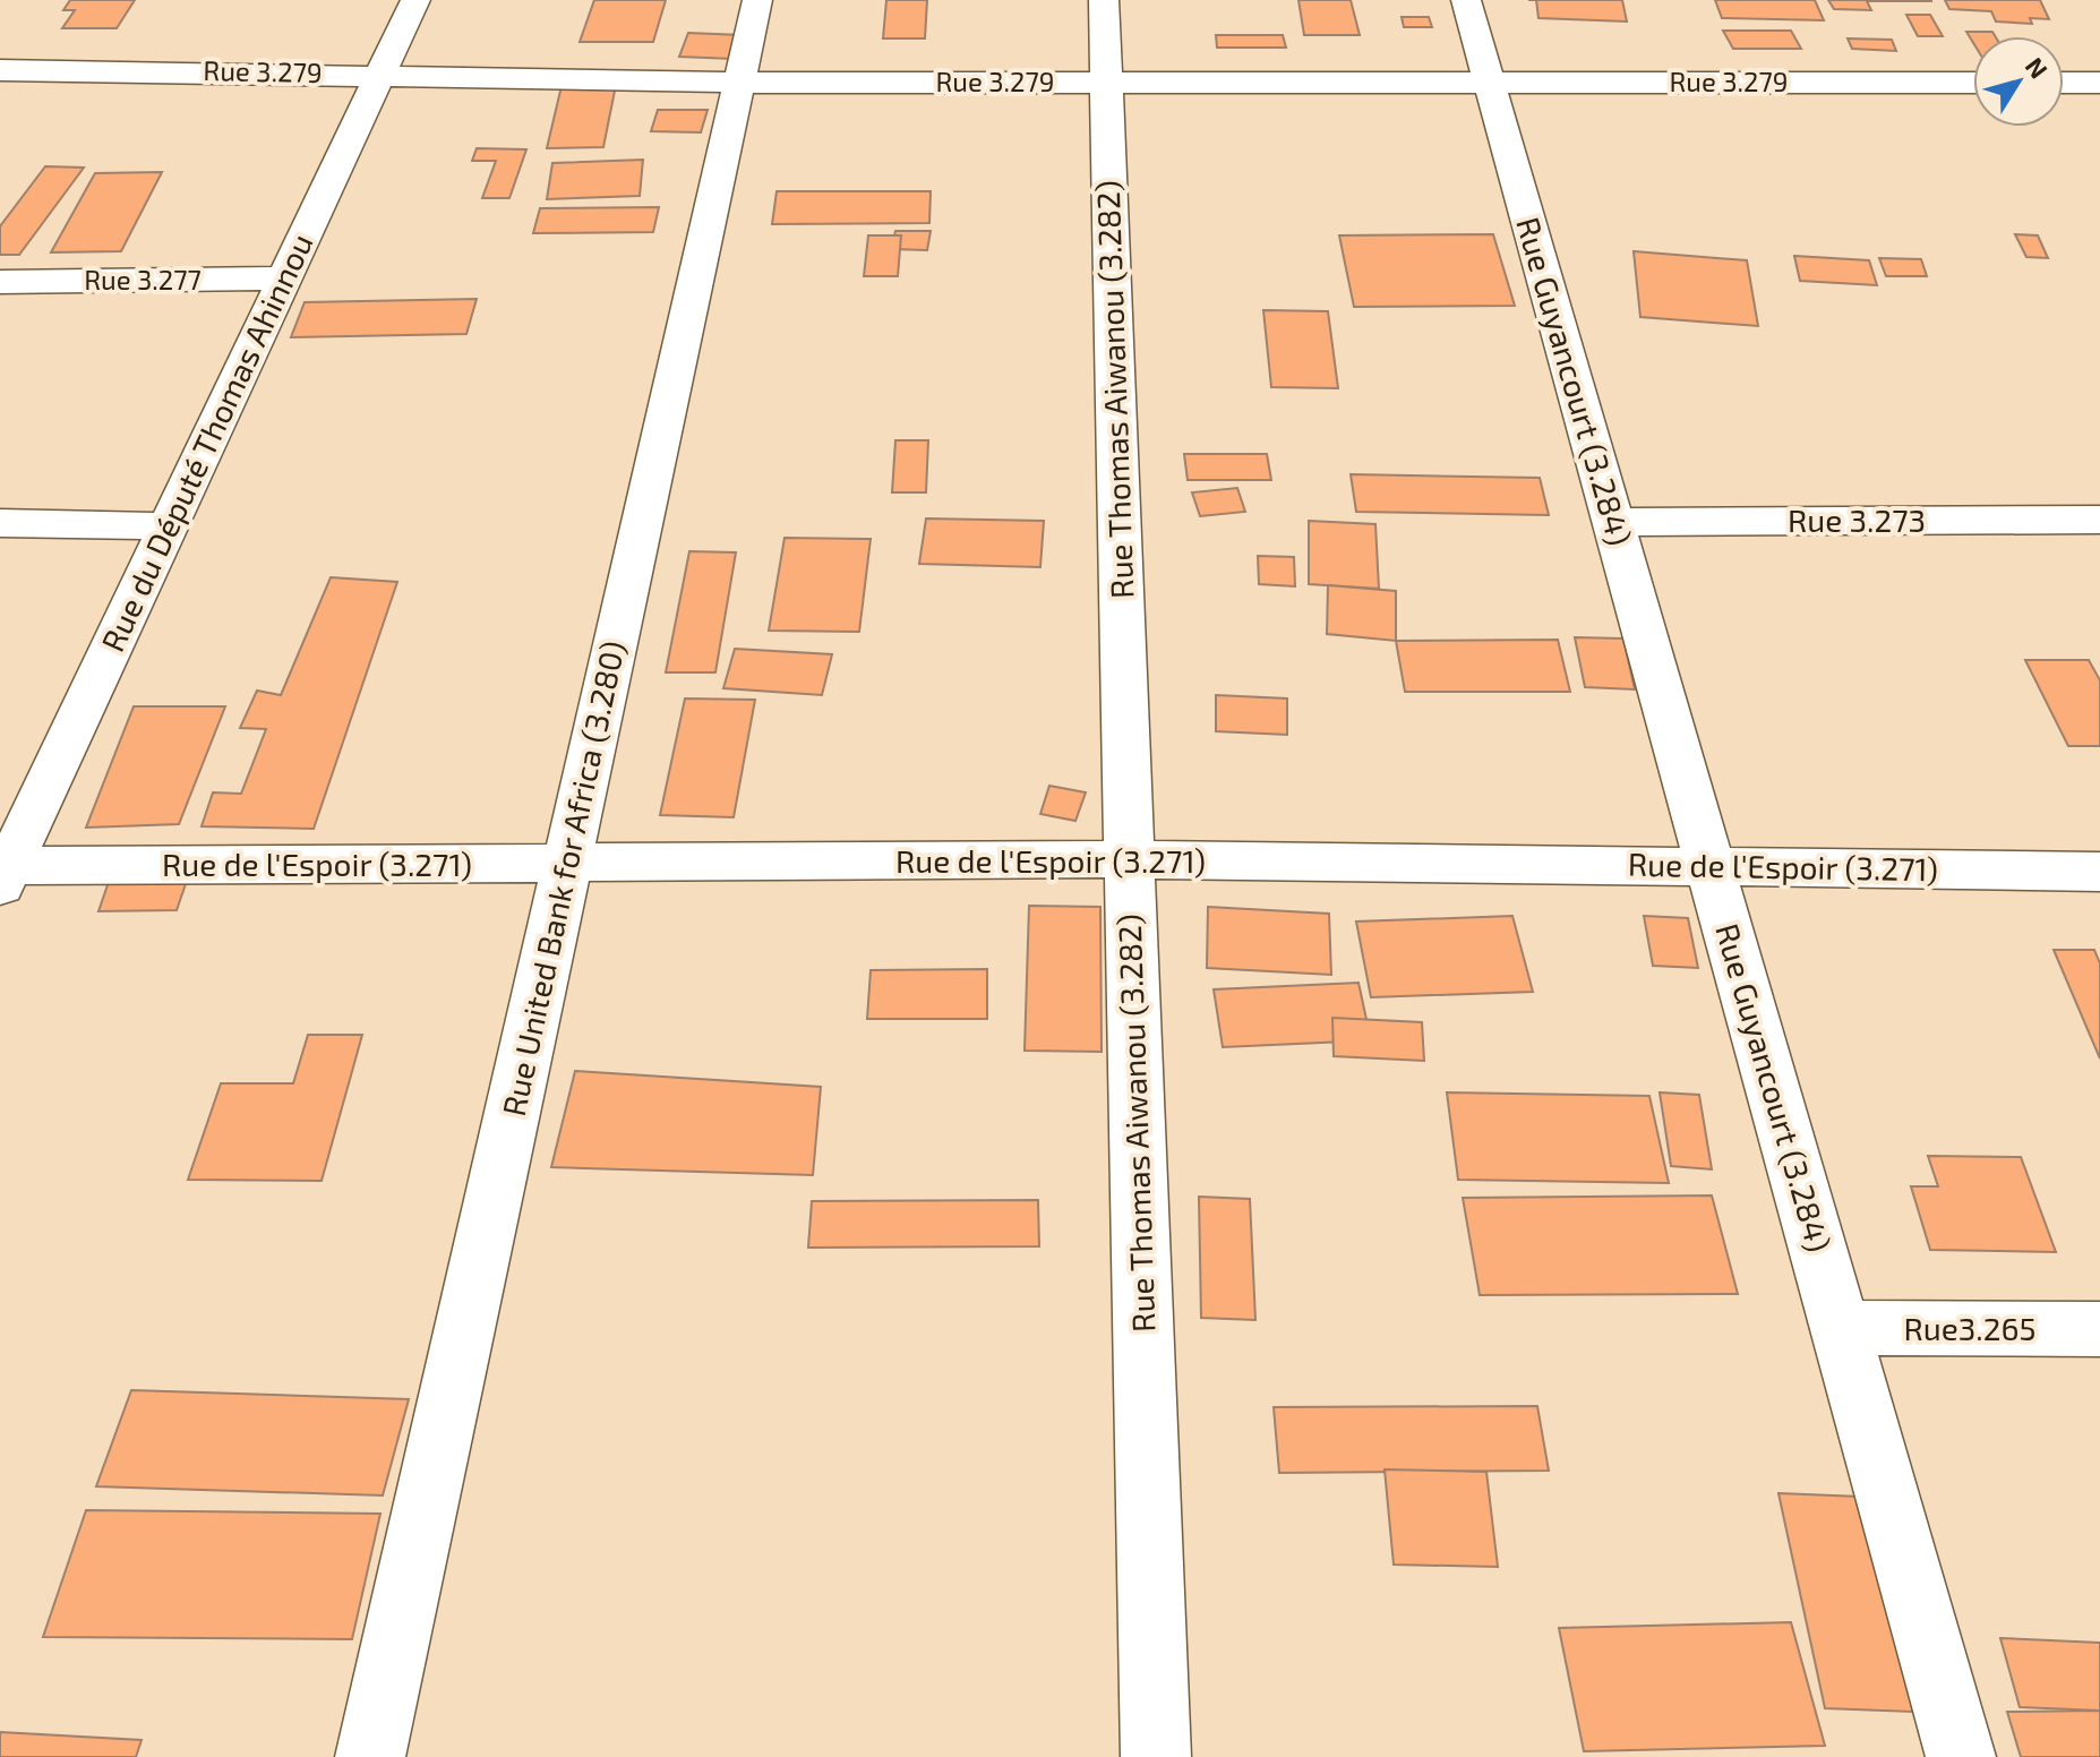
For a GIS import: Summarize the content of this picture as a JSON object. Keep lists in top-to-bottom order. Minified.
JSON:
{"streets":{"street":["Rue 3.279","Rue 3.277","Rue Guyancourt (3.284)","Rue Thomas Aiwanou (3.282)","Rue du Député Thomas Ahinnou","Rue 3.273","Rue de l'Espoir (3.271)","Rue United Bank for Africa (3.280)","Rue3.265"]},"crossings":[["Rue 3.279","Rue Guyancourt (3.284)"],["Rue 3.279","Rue Thomas Aiwanou (3.282)"],["Rue 3.279","Rue du Député Thomas Ahinnou"],["Rue 3.279","Rue United Bank for Africa (3.280)"],["Rue 3.277","Rue du Député Thomas Ahinnou"],["Rue Guyancourt (3.284)","Rue 3.273"],["Rue Guyancourt (3.284)","Rue de l'Espoir (3.271)"],["Rue Guyancourt (3.284)","Rue3.265"],["Rue Thomas Aiwanou (3.282)","Rue de l'Espoir (3.271)"],["Rue du Député Thomas Ahinnou","Rue de l'Espoir (3.271)"],["Rue de l'Espoir (3.271)","Rue United Bank for Africa (3.280)"]],"north":"top right"}
